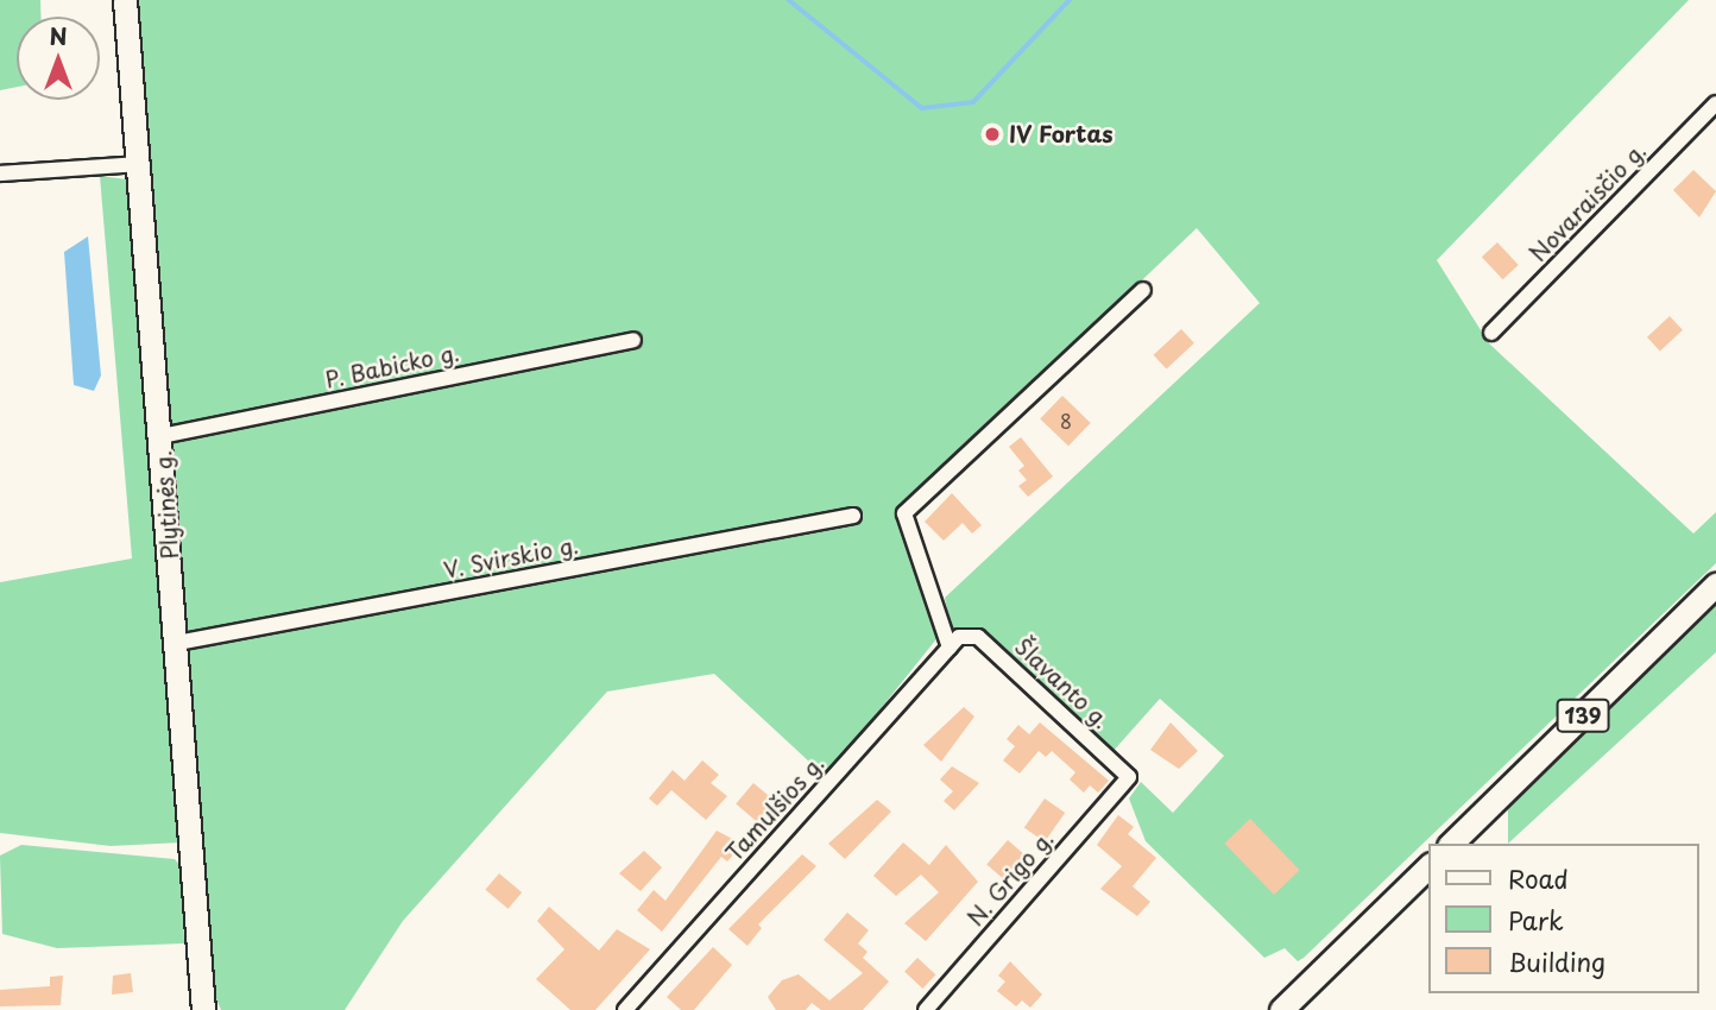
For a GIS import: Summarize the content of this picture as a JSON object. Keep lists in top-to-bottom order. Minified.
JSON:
{"streets":{"main road":["Plytinės g.","139"],"street":["Novaraisčio g.","P. Babicko g.","V. Svirskio g.","Šlavanto g.","Tamulšios g.","N. Grigo g."]},"crossings":[["P. Babicko g.","Plytinės g."],["Plytinės g.","V. Svirskio g."],["Šlavanto g.","Tamulšios g."],["Šlavanto g.","N. Grigo g."]],"places":["IV Fortas"],"house_numbers":["8"],"legend":["Road","Park","Building"],"north":"top"}
